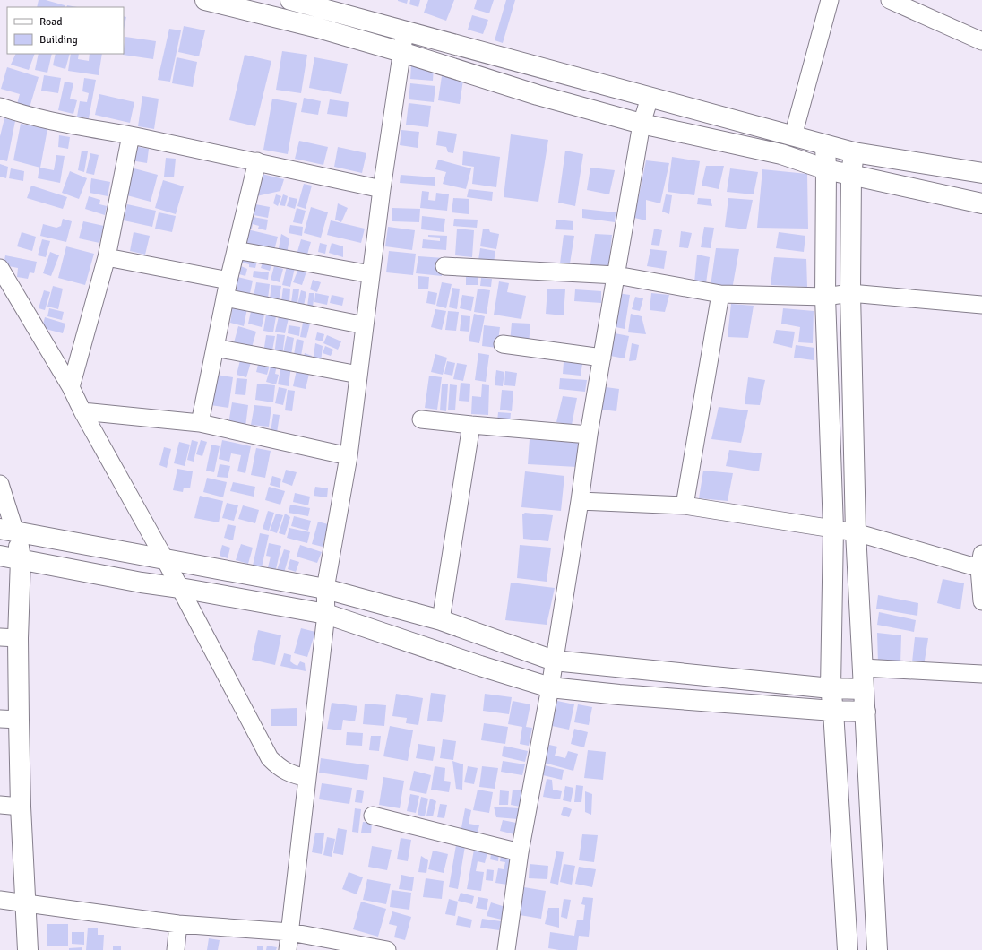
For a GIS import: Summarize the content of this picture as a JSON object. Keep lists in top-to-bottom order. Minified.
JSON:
{"legend":["Road","Building"]}
